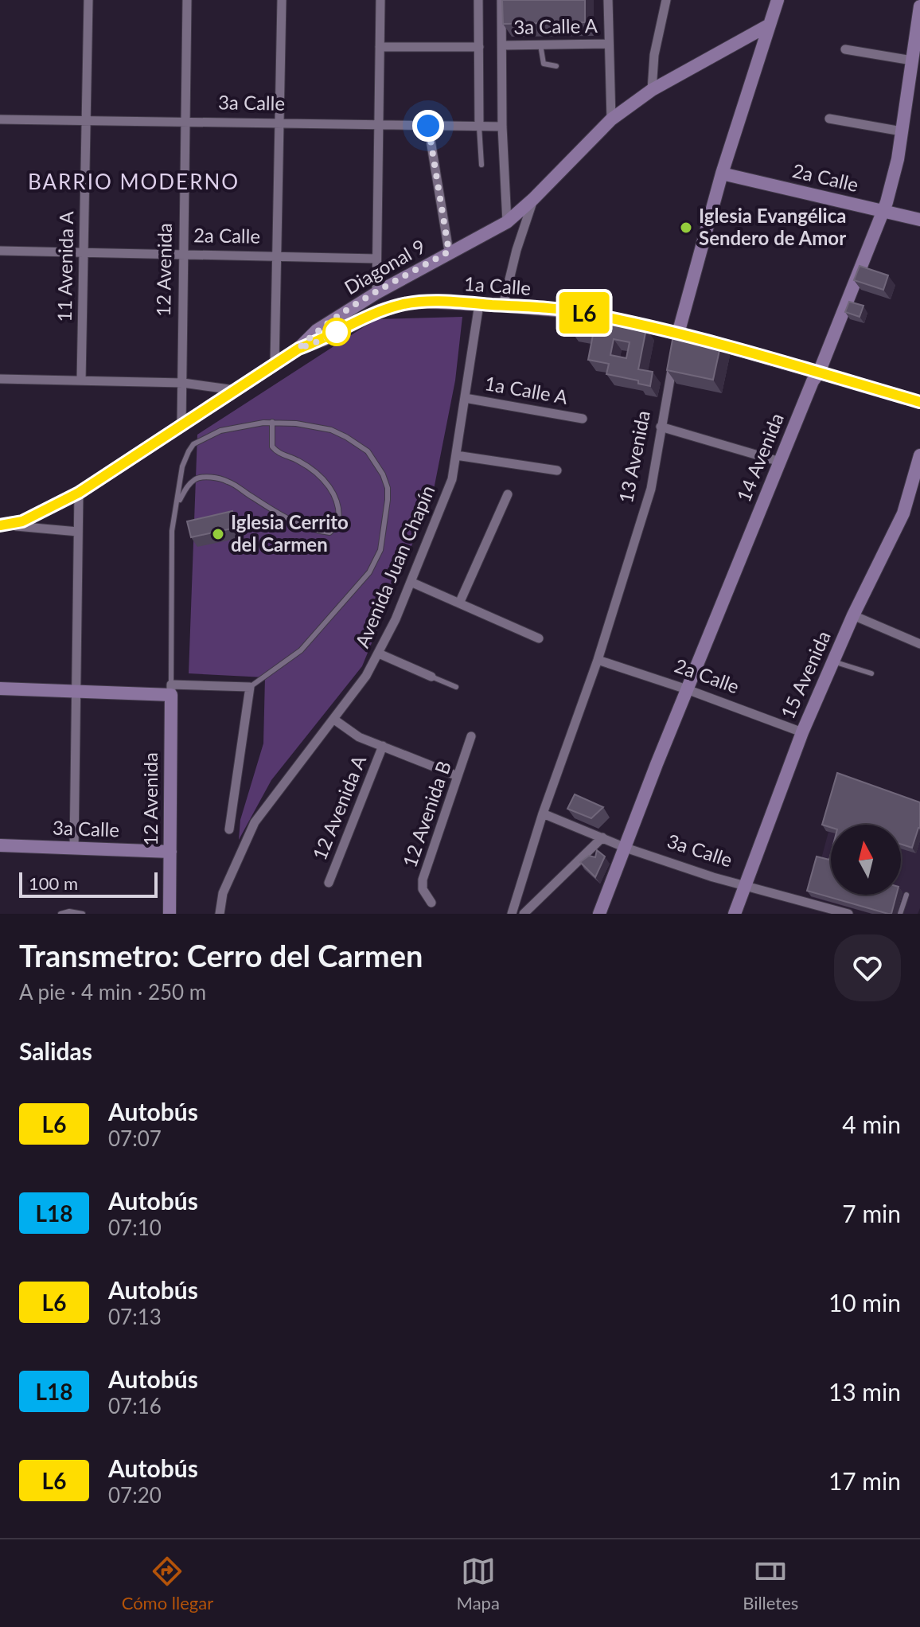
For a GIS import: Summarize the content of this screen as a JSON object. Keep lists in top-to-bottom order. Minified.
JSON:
{"streets":{"street":["3a Calle A","3a Calle","2a Calle","11 Avenida A","Diagonal 9","12 Avenida","1a Calle","1a Calle A","13 Avenida","14 Avenida","Avenida Juan Chapín","15 Avenida","12 Avenida A","12 Avenida B"]},"crossings":[["3a Calle","11 Avenida A"],["3a Calle","12 Avenida"],["3a Calle","13 Avenida"],["3a Calle","14 Avenida"],["3a Calle","15 Avenida"],["2a Calle","11 Avenida A"],["2a Calle","12 Avenida"],["2a Calle","13 Avenida"],["2a Calle","14 Avenida"],["2a Calle","15 Avenida"],["Diagonal 9","12 Avenida"],["Diagonal 9","1a Calle"],["Diagonal 9","13 Avenida"],["1a Calle","13 Avenida"],["1a Calle","14 Avenida"],["1a Calle","Avenida Juan Chapín"],["1a Calle A","Avenida Juan Chapín"]],"districts":["BARRIO MODERNO"],"places":["Iglesia Evangélica Sendero de Amor","Iglesia Cerrito del Carmen"],"lines":["bus line L6"],"scale_bar":"100 m","north":"top","page":{"on_map":"L6","scale":"100 m","heading":[["Transmetro: Cerro del Carmen","A pie · 4 min · 250 m"],"Salidas"],"list":[{"mark":"L6","name":"Autobús","note":"07:07","value":"4 min"},{"mark":"L18","name":"Autobús","note":"07:10","value":"7 min"},{"mark":"L6","name":"Autobús","note":"07:13","value":"10 min"},{"mark":"L18","name":"Autobús","note":"07:16","value":"13 min"},{"mark":"L6","name":"Autobús","note":"07:20","value":"17 min"}],"tabs":["Cómo llegar","Mapa","Billetes"]}}
